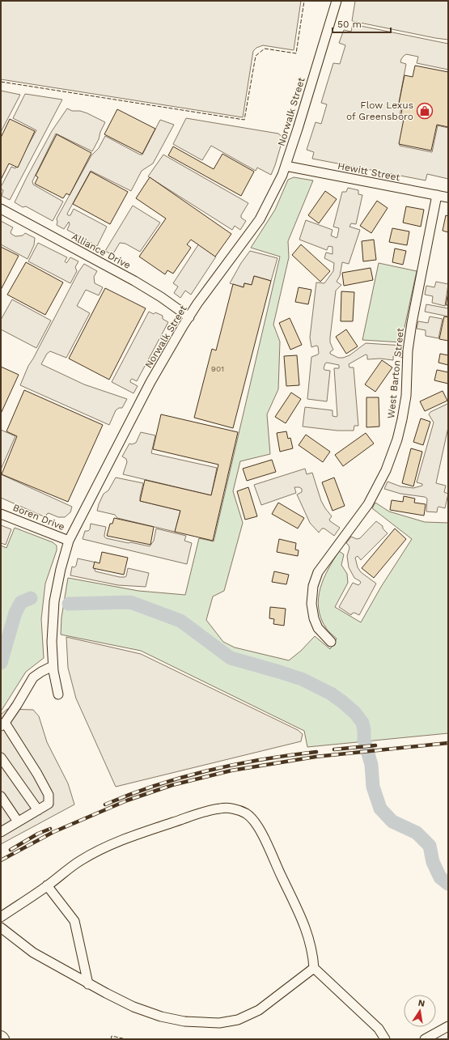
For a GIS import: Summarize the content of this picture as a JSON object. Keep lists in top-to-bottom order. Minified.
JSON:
{"streets":{"street":["Norwalk Street","Hewitt Street","Alliance Drive","West Barton Street","Boren Drive"]},"crossings":[["Norwalk Street","Hewitt Street"],["Norwalk Street","Alliance Drive"],["Norwalk Street","Boren Drive"],["Hewitt Street","West Barton Street"]],"places":{"shop":["Flow Lexus of Greensboro"]},"house_numbers":["901"],"scale_bar":"50 m","north":"top"}
